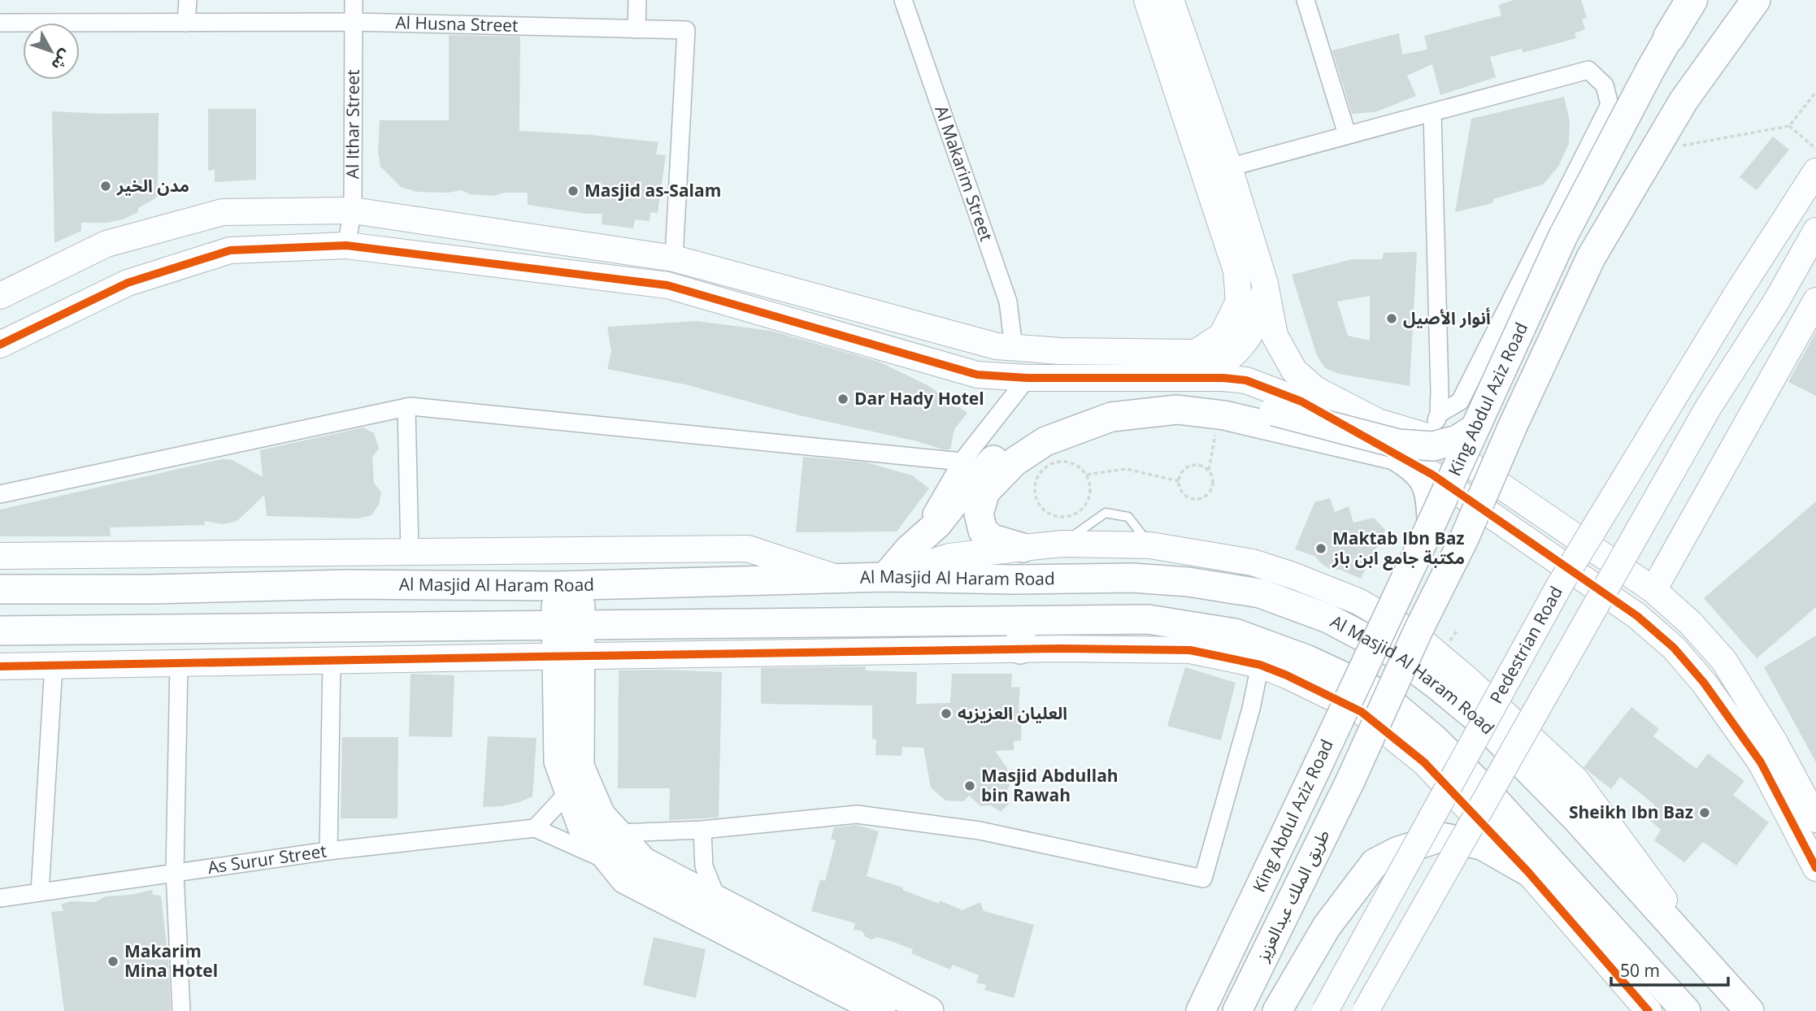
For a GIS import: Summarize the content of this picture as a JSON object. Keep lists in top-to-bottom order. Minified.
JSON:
{"streets":{"main road":["King Abdul Aziz Road","Al Masjid Al Haram Road","طريق الملك عبدالعزيز"],"street":["Al Husna Street","Al Ithar Street","Al Makarim Street","Pedestrian Road","As Surur Street"]},"crossings":[["Al Husna Street","Al Ithar Street"],["King Abdul Aziz Road","طريق الملك عبدالعزيز"]],"places":["مدن الخير","Masjid as-Salam","أنوار الأصيل","Dar Hady Hotel","Maktab Ibn Baz مكتبة جامع ابن باز","العليان العزيزيه","Masjid Abdullah bin Rawah","Sheikh Ibn Baz","Makarim Mina Hotel"],"scale_bar":"50 m","north":"bottom right"}
